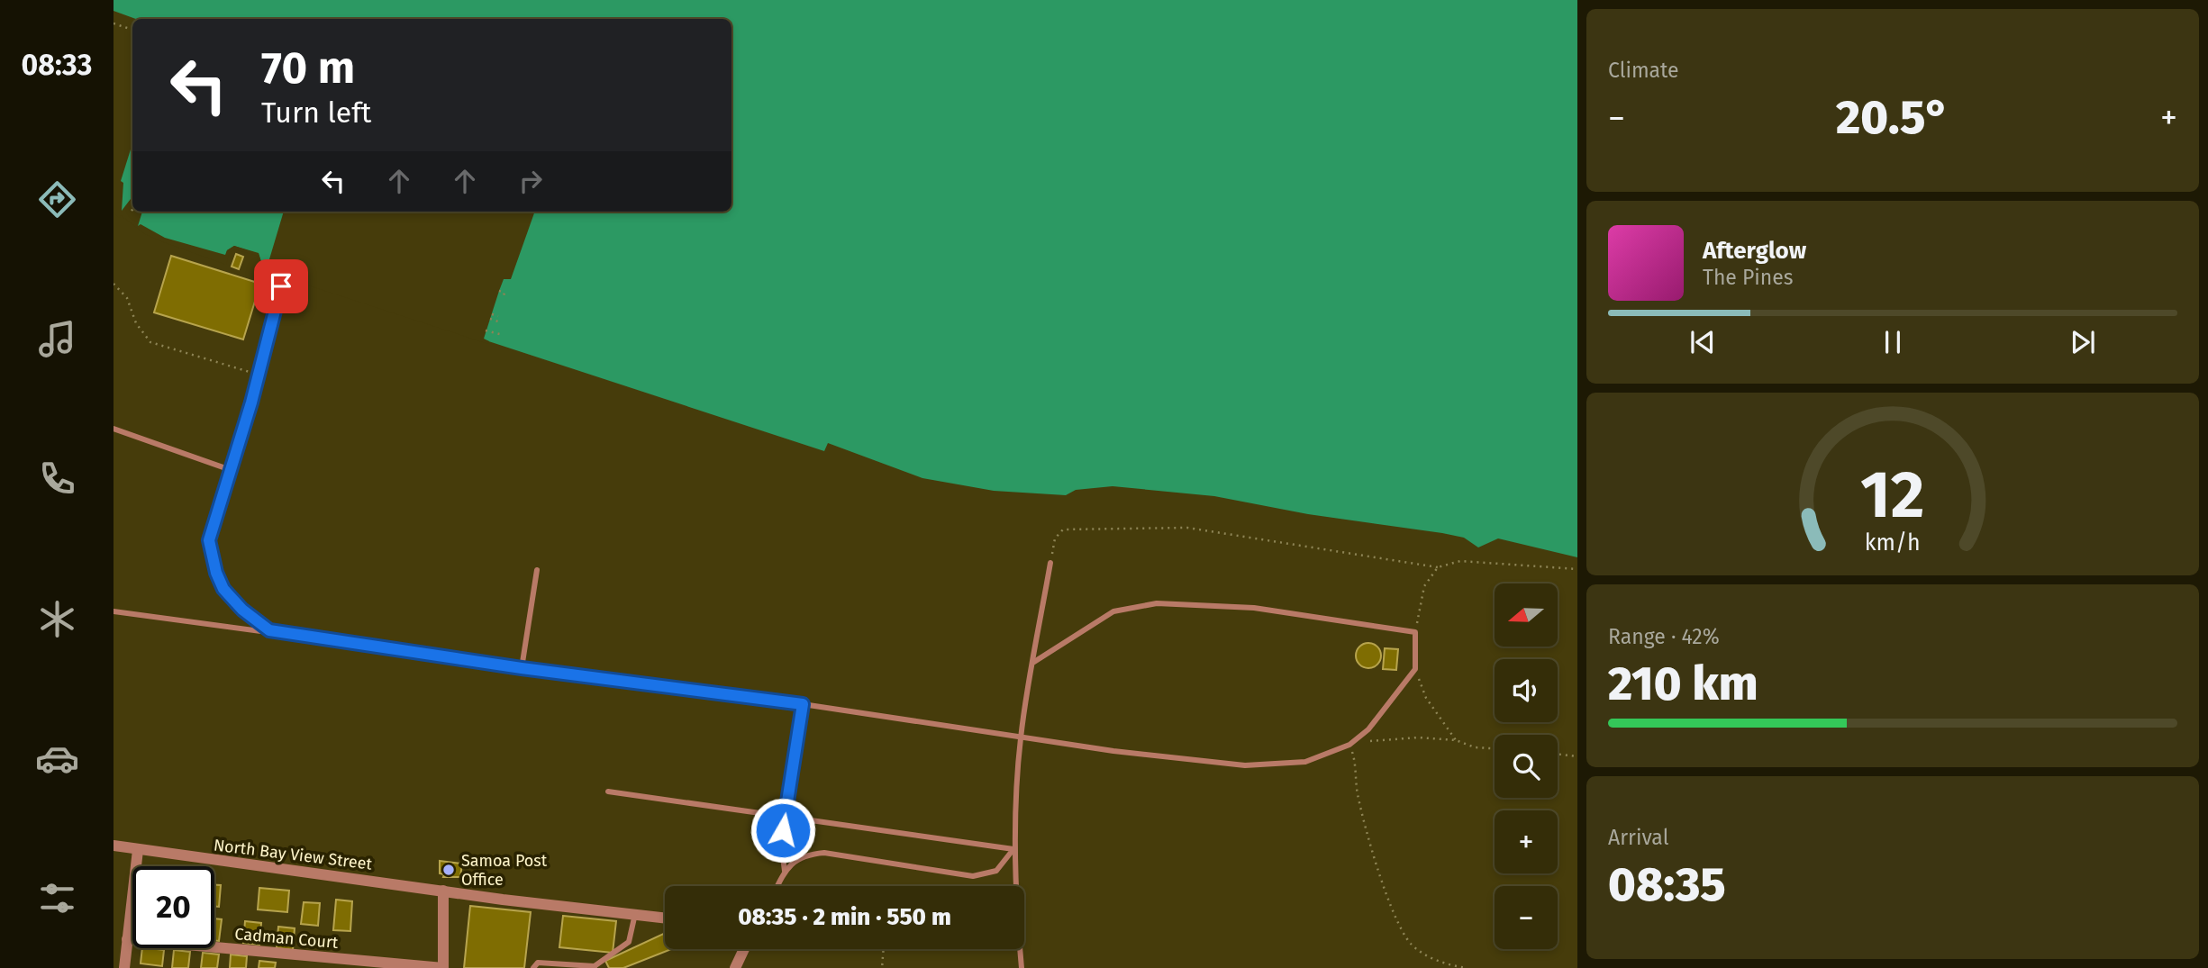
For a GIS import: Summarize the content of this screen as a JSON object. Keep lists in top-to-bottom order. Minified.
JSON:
{"streets":{"street":["North Bay View Street","Cadman Court"]},"places":["Samoa Post Office"],"north":"left","page":{"tabs":"08:33","tile":["Climate",["Range · 42%","210 km"],["Arrival","08:35"]],"turn":["70 m","Turn left"],"heat":["−","20.5°","+"],"song":["Afterglow","The Pines"],"map_buttons":["+","−"],"limit":"20","trip":"08:35 · 2 min · 550 m","gauge":["12","km/h"]}}
